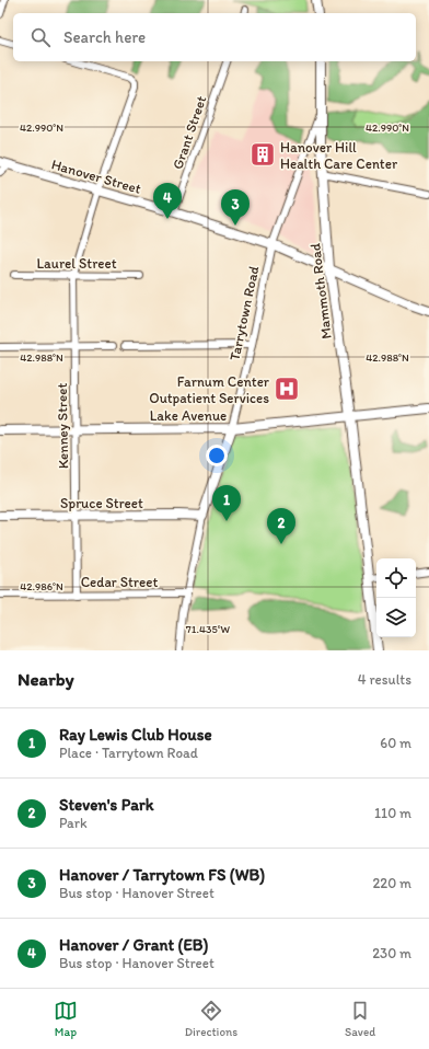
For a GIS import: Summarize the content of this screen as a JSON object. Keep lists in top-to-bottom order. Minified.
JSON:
{"streets":{"street":["Grant Street","Hanover Street","Laurel Street","Mammoth Road","Tarrytown Road","Lake Avenue","Kenney Street","Spruce Street","Cedar Street"]},"crossings":[["Grant Street","Hanover Street"],["Hanover Street","Mammoth Road"],["Hanover Street","Tarrytown Road"],["Hanover Street","Kenney Street"],["Laurel Street","Kenney Street"],["Mammoth Road","Tarrytown Road"],["Mammoth Road","Lake Avenue"],["Tarrytown Road","Lake Avenue"],["Tarrytown Road","Spruce Street"],["Tarrytown Road","Cedar Street"],["Lake Avenue","Kenney Street"],["Kenney Street","Spruce Street"],["Kenney Street","Cedar Street"]],"places":{"building":["Hanover Hill Health Care Center"],"hospital":["Farnum Center Outpatient Services"]},"page":{"search":"Search here","pins":["4","3","1","2"],"heading":["Nearby","4 results"],"list":[{"mark":"1","name":"Ray Lewis Club House","note":"Place · Tarrytown Road","value":"60 m"},{"mark":"2","name":"Steven's Park","note":"Park","value":"110 m"},{"mark":"3","name":"Hanover / Tarrytown FS (WB)","note":"Bus stop · Hanover Street","value":"220 m"},{"mark":"4","name":"Hanover / Grant (EB)","note":"Bus stop · Hanover Street","value":"230 m"}],"nav":["Map","Directions","Saved"]},"coordinates":["42.990°N","42.988°N","42.986°N","71.435°W"]}
